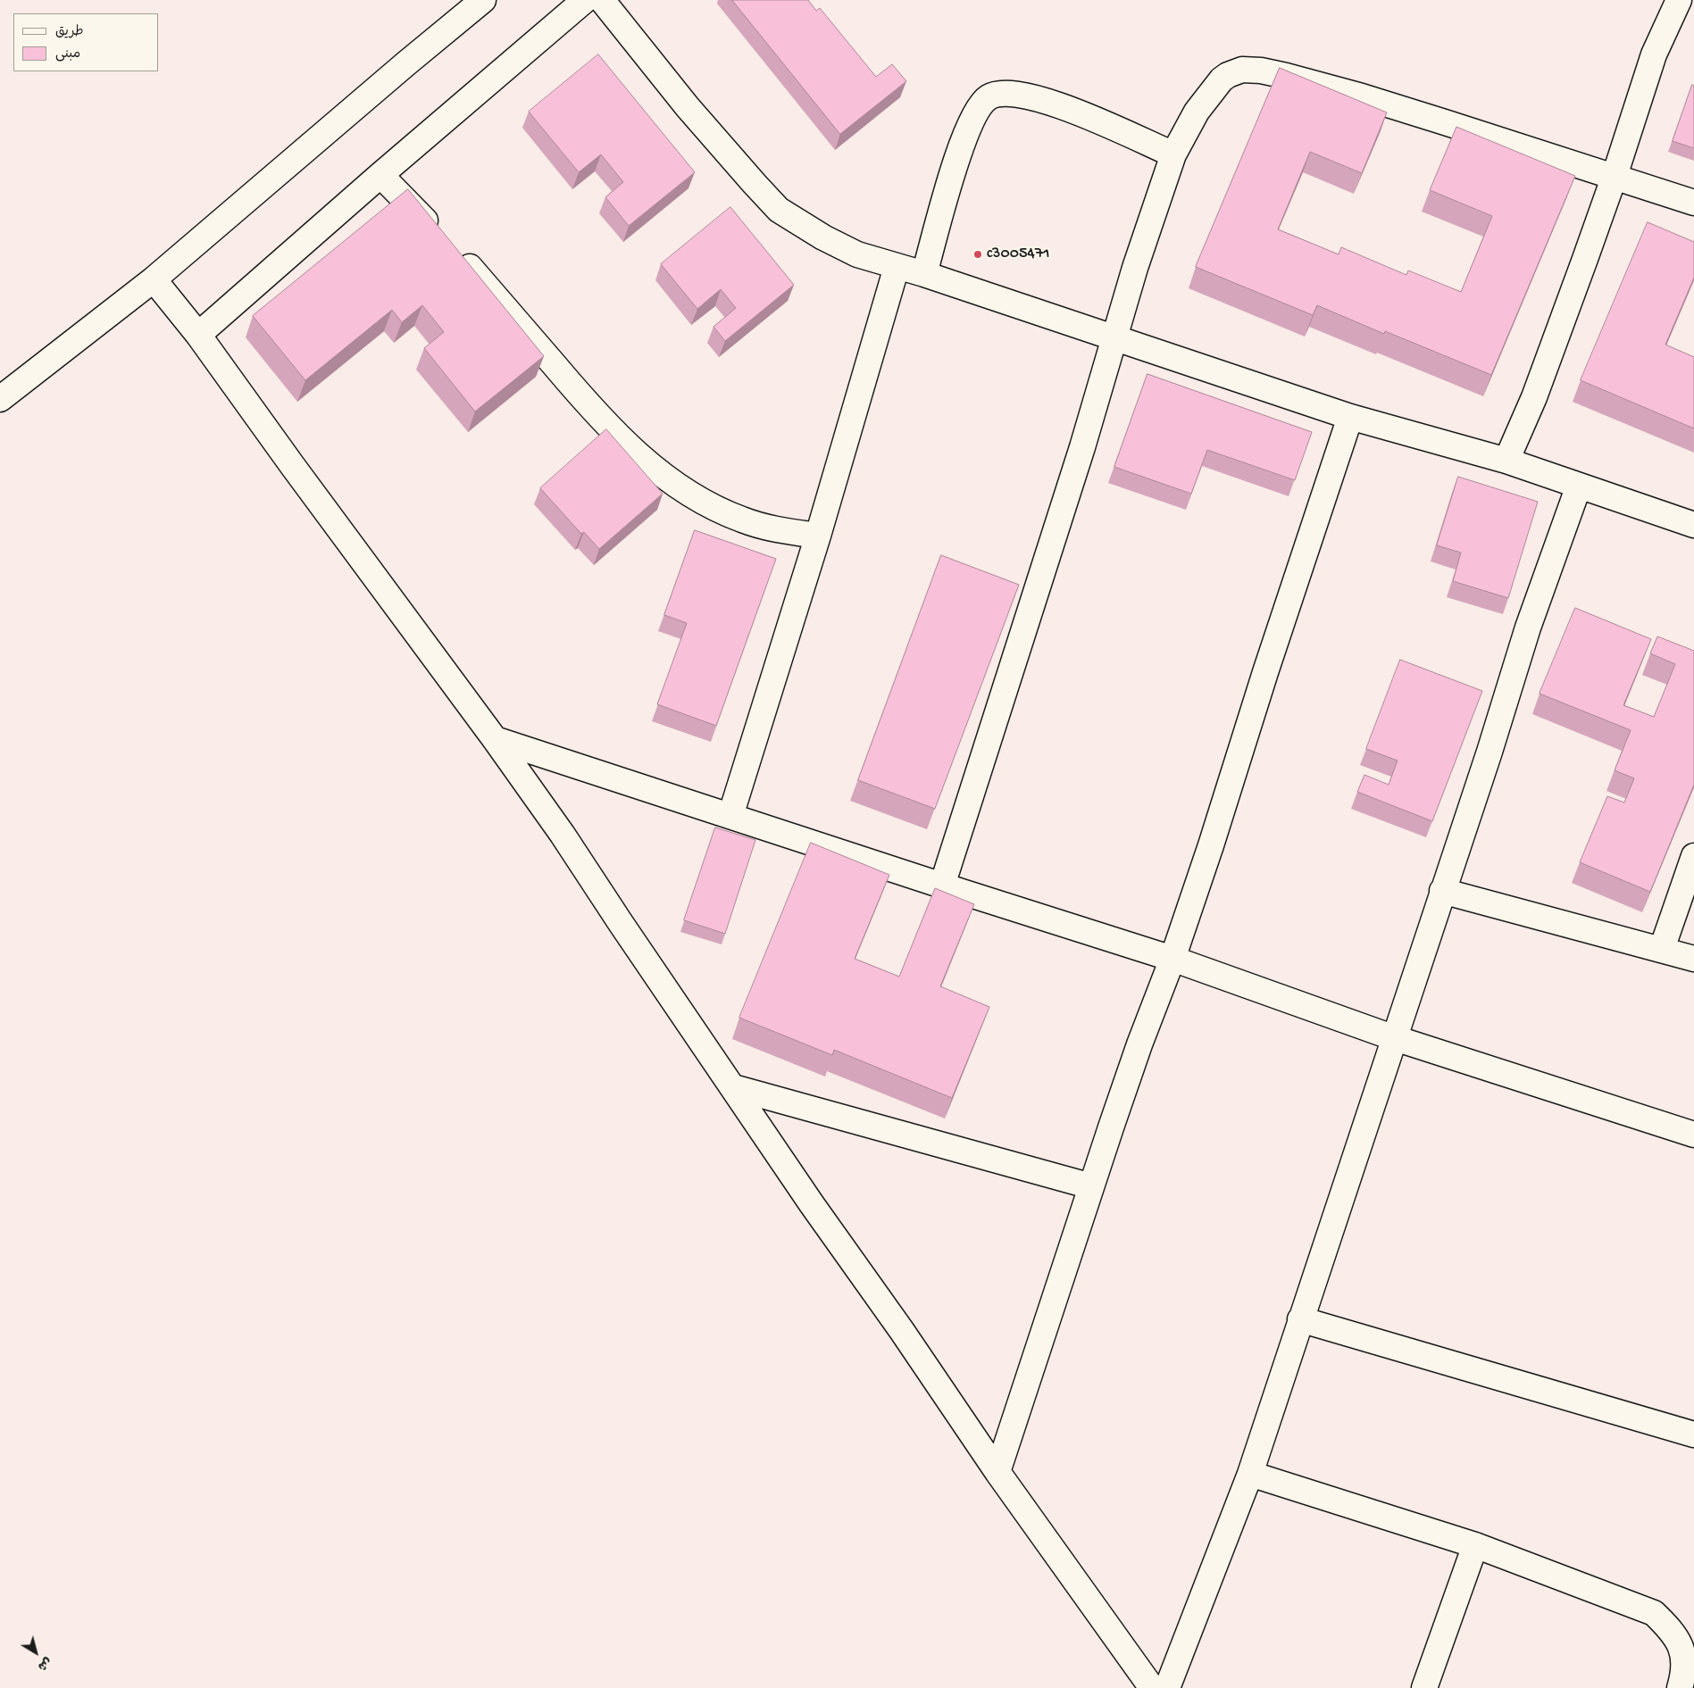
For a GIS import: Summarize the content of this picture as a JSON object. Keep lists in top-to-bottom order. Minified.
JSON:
{"places":["c3005471"],"legend":["طريق","مبنى"],"north":"bottom right"}
